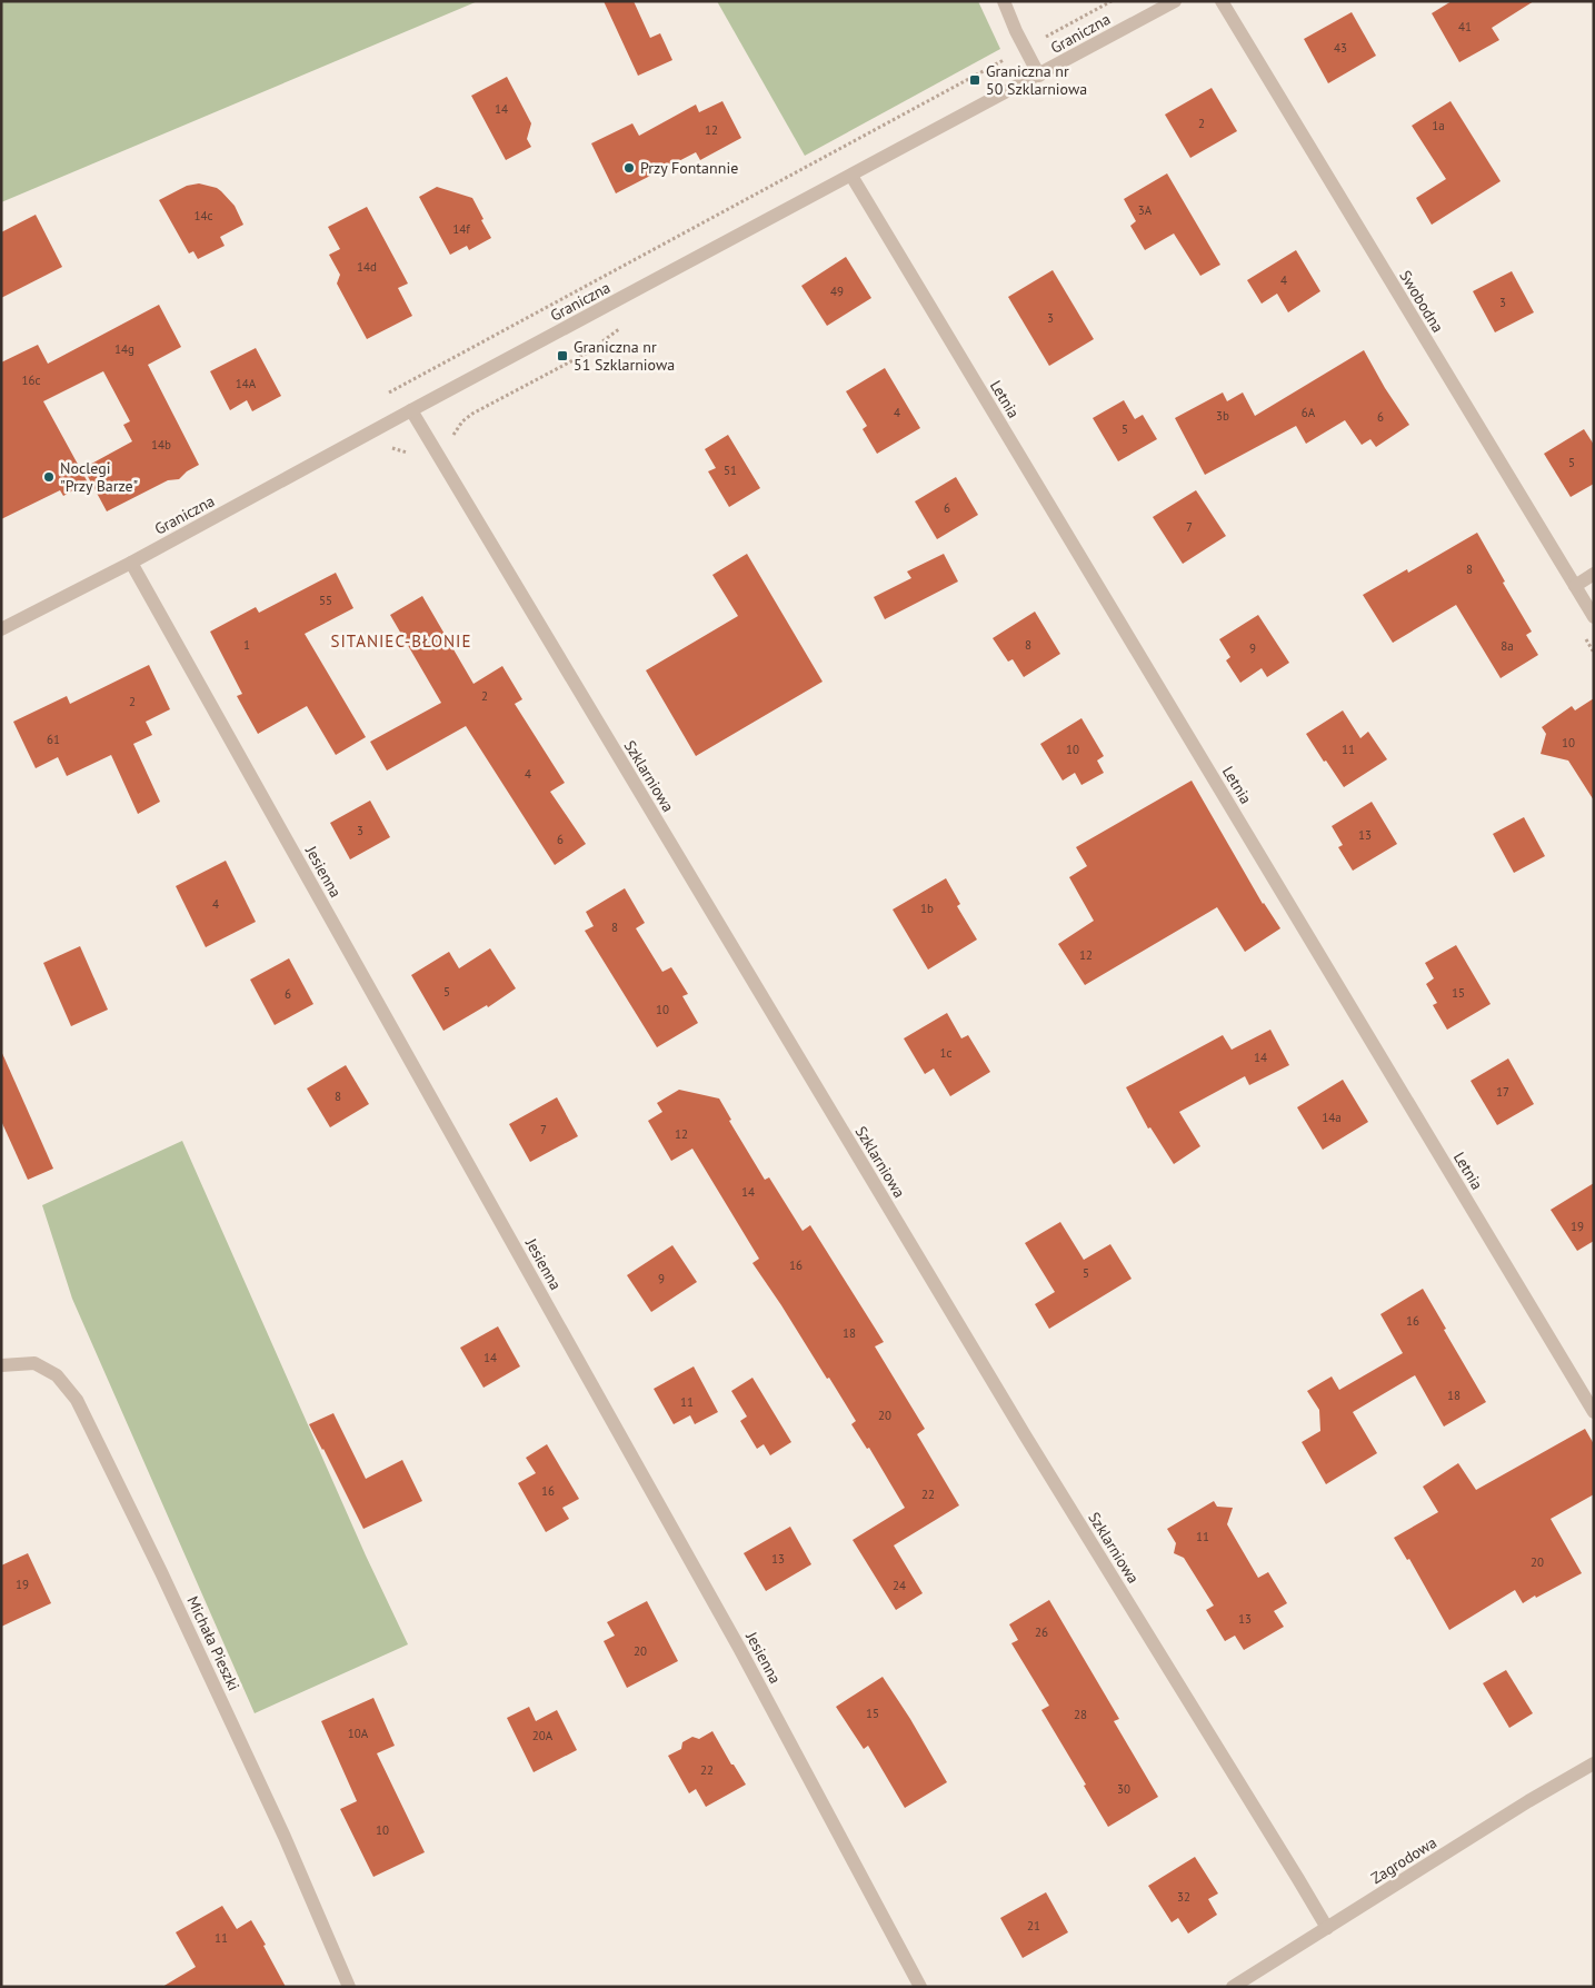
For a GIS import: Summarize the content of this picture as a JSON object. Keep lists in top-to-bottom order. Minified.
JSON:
{"streets":{"street":["Graniczna","Swobodna","Letnia","Szklarniowa","Jesienna","Michała Pieszki","Zagrodowa"]},"crossings":[["Graniczna","Letnia"],["Graniczna","Szklarniowa"],["Graniczna","Jesienna"],["Szklarniowa","Zagrodowa"]],"districts":["SITANIEC-BŁONIE"],"places":{"transit":["Graniczna nr 50 Szklarniowa","Graniczna nr 51 Szklarniowa"],"other":["Przy Fontannie","Noclegi \"Przy Barze\""]},"house_numbers":["41","43","14","2","1a","12","3A","14c","14f","14d","4","49","3","3","14g","16c","14A","4","6A","3b","6","5","14b","5","51","6","7","8","55","1","8","8a","9","2","2","61","10","10","11","4","3","13","6","4","1b","8","12","5","15","6","10","1c","14","17","8","14a","7","12","14","19","16","5","9","16","18","14","18","11","20","16","22","11","13","20","19","24","13","26","20","15","28","10A","20A","22","30","10","32","21","11"]}
